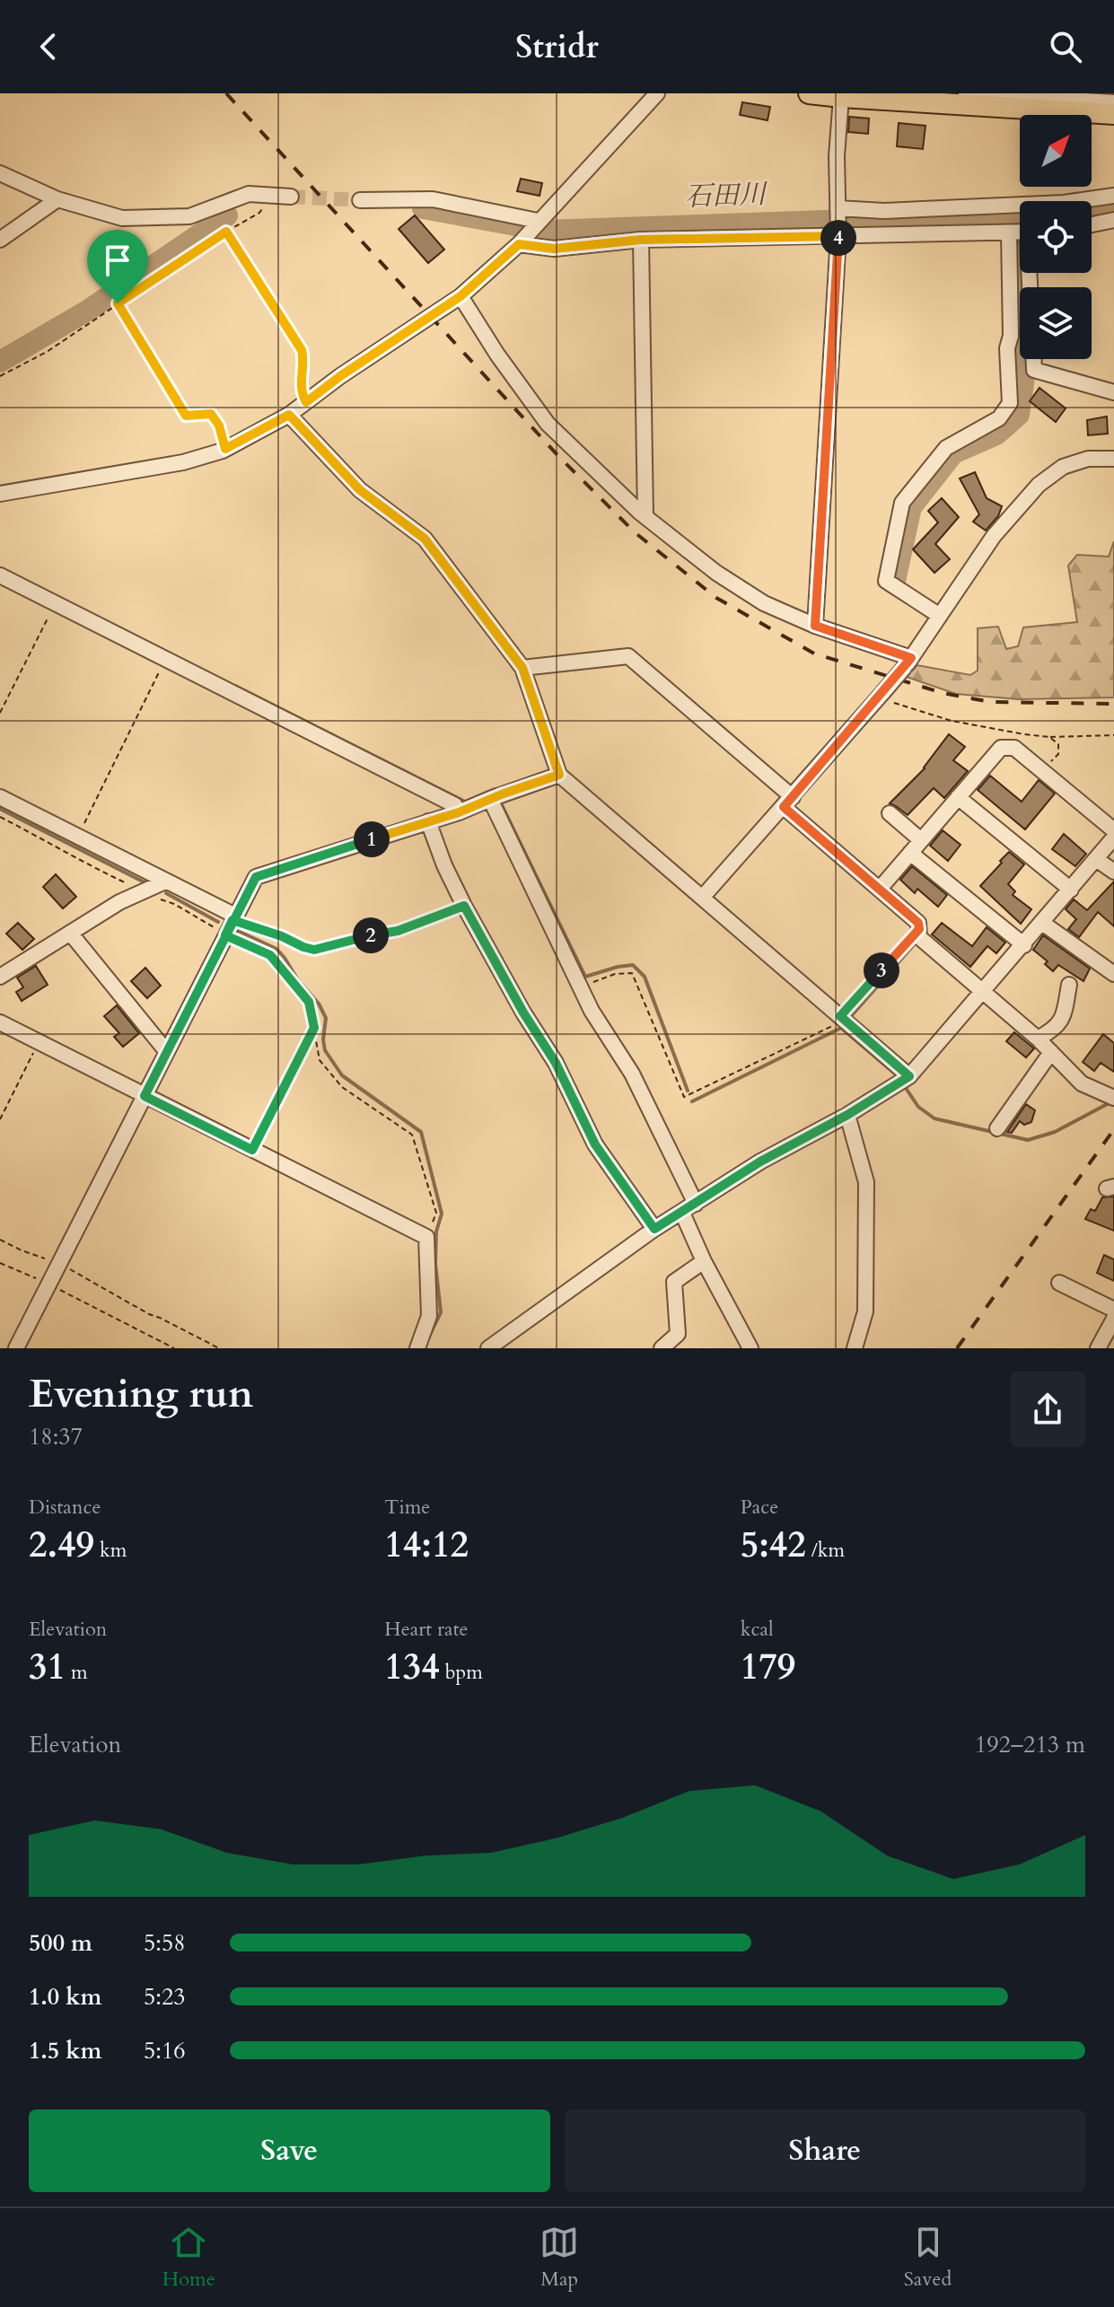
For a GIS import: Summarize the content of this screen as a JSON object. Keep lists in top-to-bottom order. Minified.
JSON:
{"water":["石田川"],"north":"top right","page":{"header":"Stridr","pins":["4","1","2","3"],"heading":["Evening run","18:37"],"stats":[["Distance","2.49 km"],["Time","14:12"],["Pace","5:42 /km"],["Elevation","31 m"],["Heart rate","134 bpm"],["kcal","179"]],"chart":["Elevation","192–213 m"],"list":[{"name":"500 m","note":"5:58"},{"name":"1.0 km","note":"5:23"},{"name":"1.5 km","note":"5:16"}],"buttons":["Save","Share"],"tabs":["Home","Map","Saved"]}}
